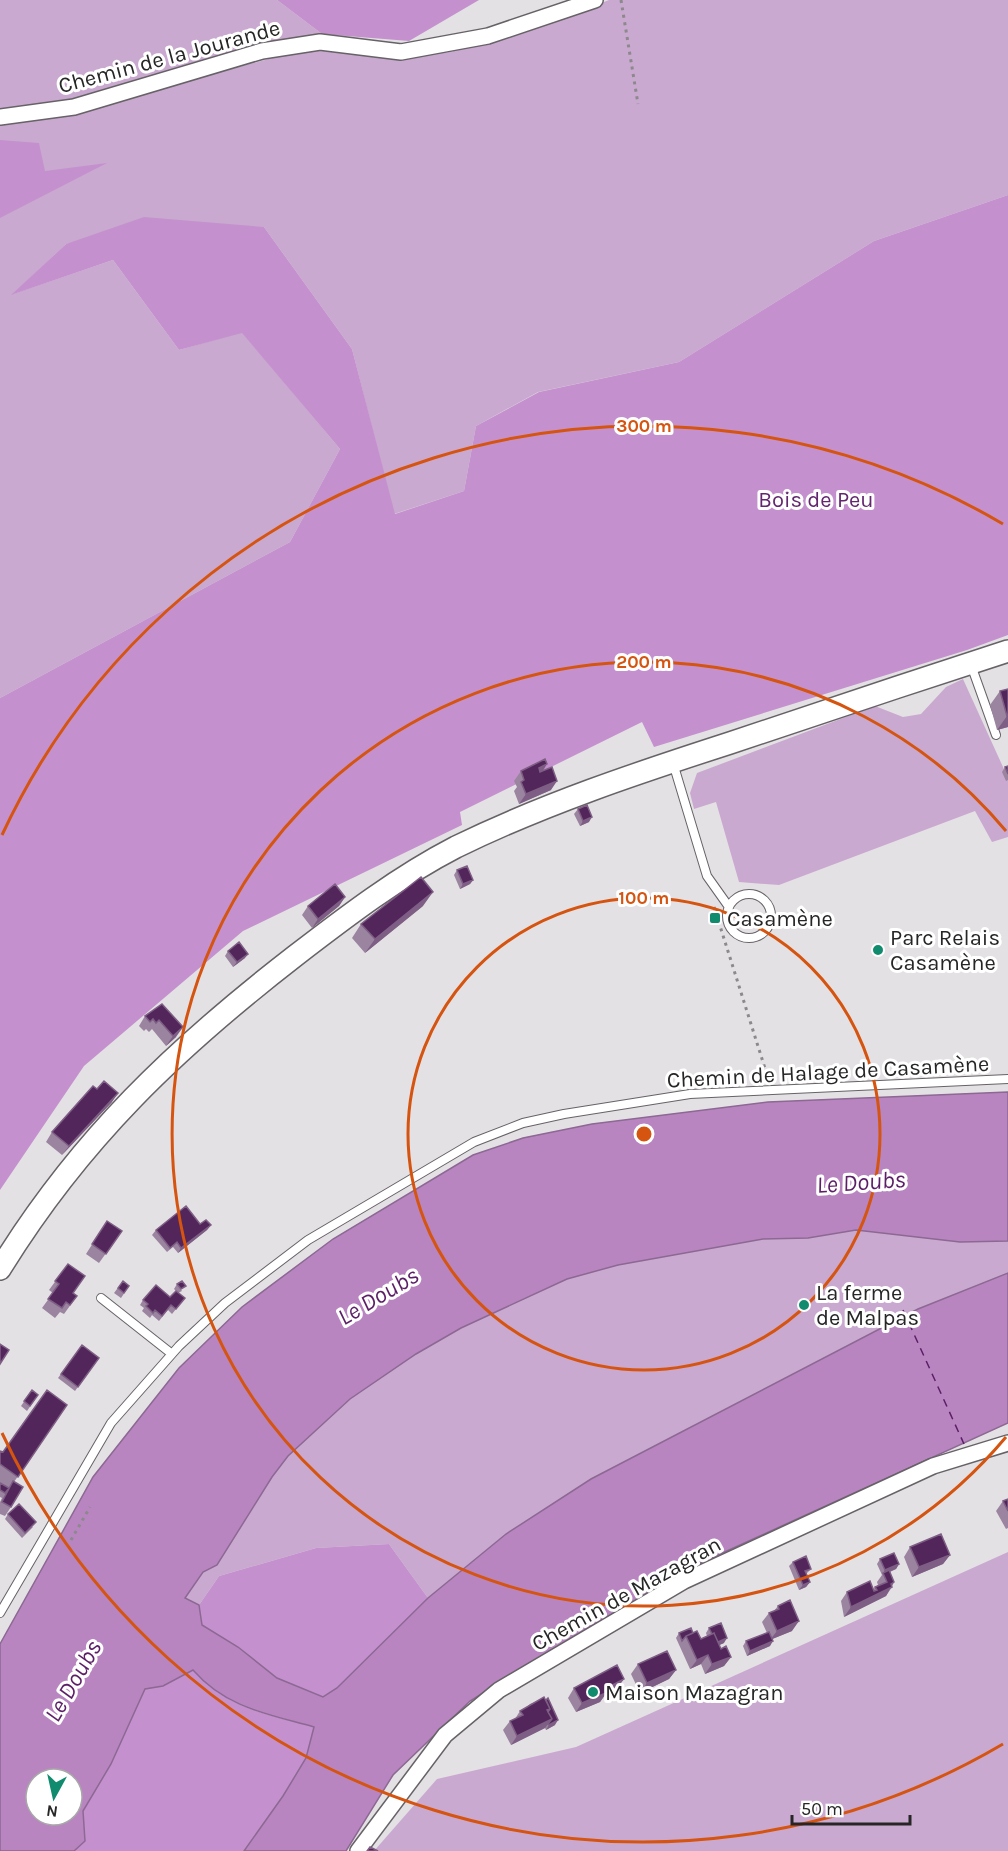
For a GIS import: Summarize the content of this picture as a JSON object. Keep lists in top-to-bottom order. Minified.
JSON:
{"streets":{"street":["Chemin de la Jourande","Chemin de Mazagran"],"lane":["Chemin de Halage de Casamène"]},"water":["Le Doubs"],"parks":["Bois de Peu"],"places":{"transit":["Casamène"],"other":["Parc Relais Casamène","La ferme de Malpas","Maison Mazagran"]},"scale_bar":"50 m","north":"bottom","rings":["300 m","200 m","100 m"]}
